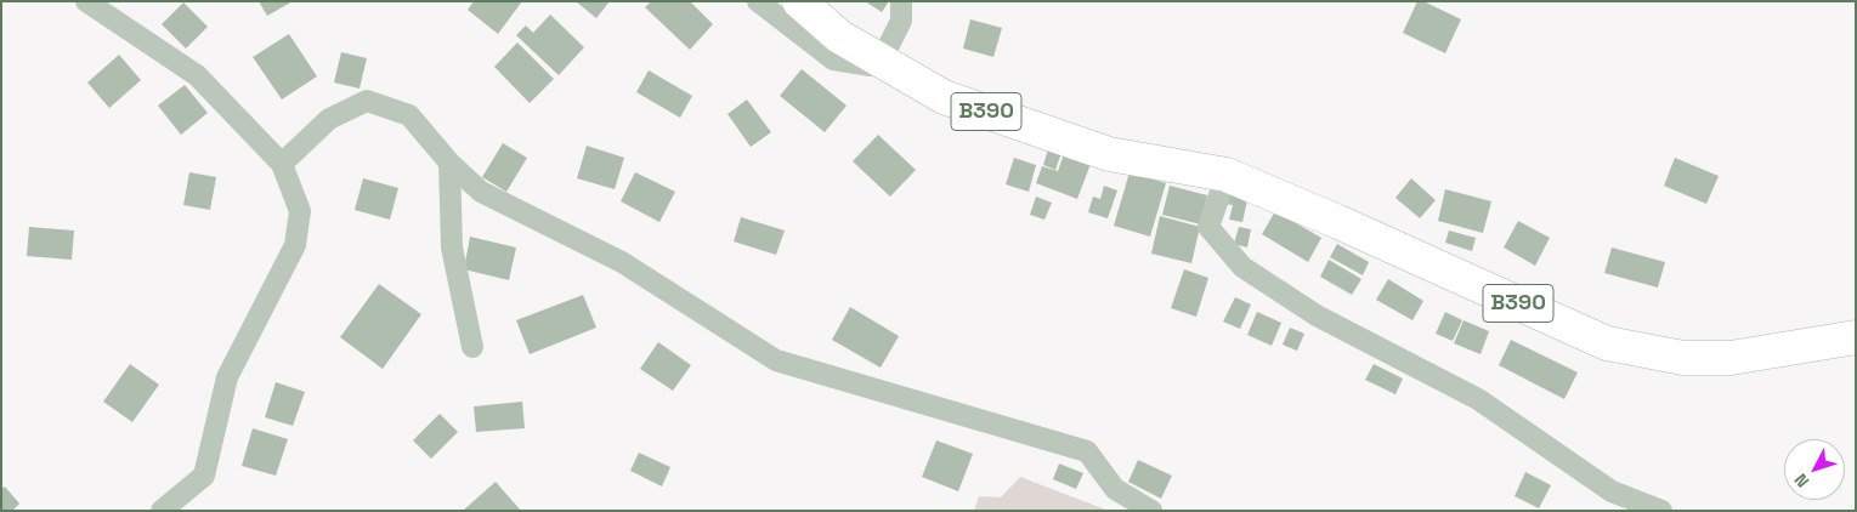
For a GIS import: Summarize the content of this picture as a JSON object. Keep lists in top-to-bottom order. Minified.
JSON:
{"streets":{"main road":["B390"]},"north":"bottom left"}
